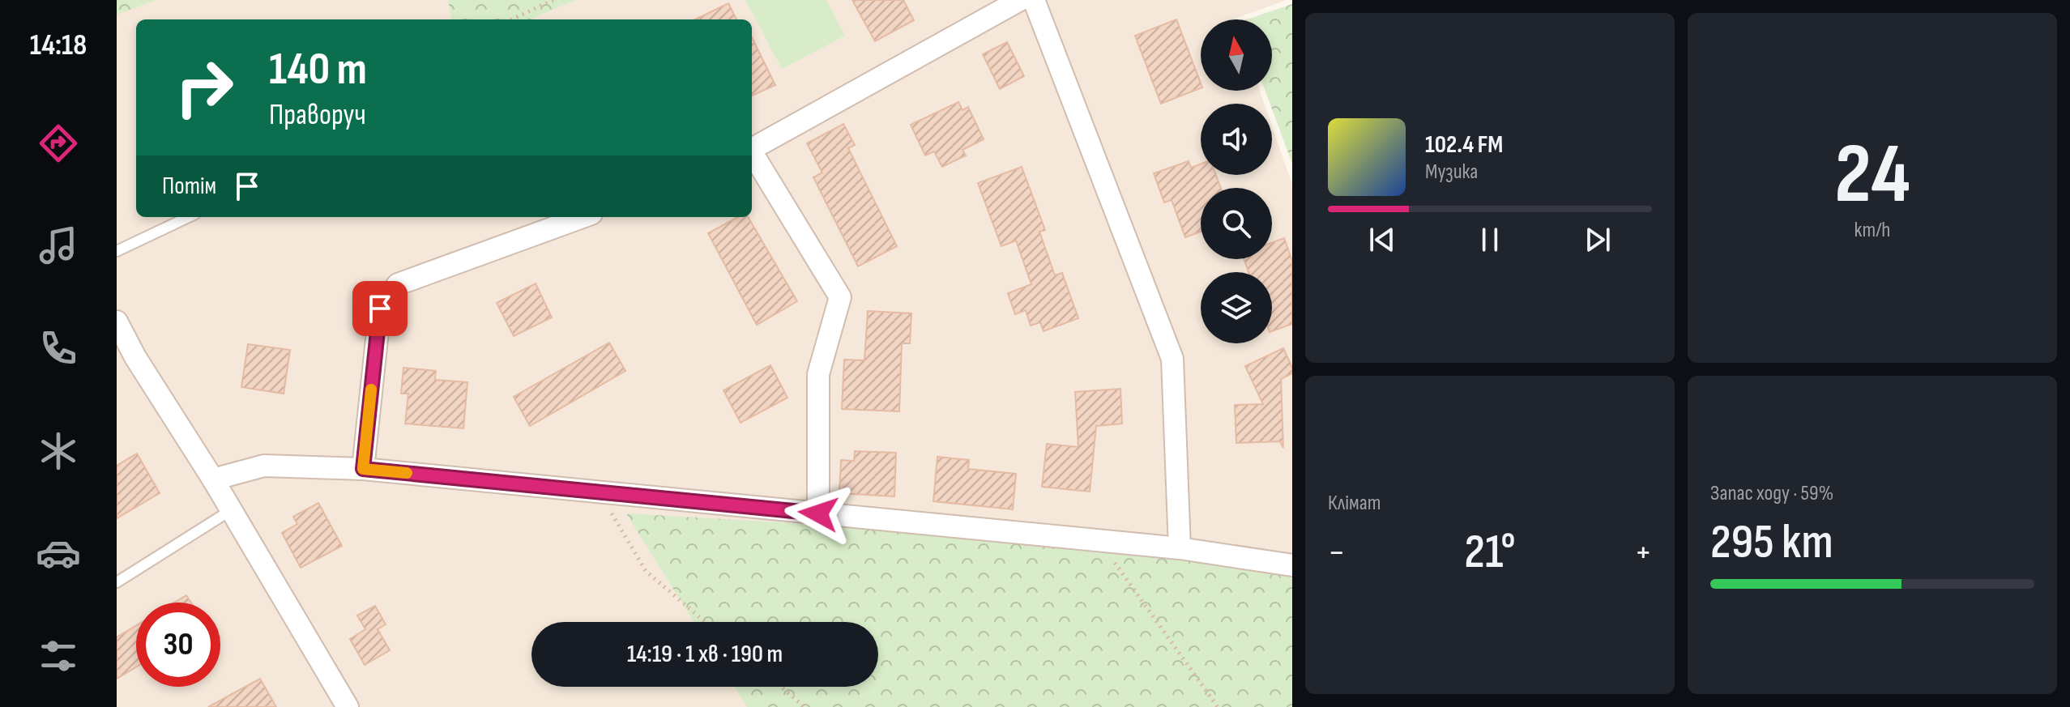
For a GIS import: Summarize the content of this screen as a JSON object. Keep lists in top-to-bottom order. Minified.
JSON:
{"north":"top","page":{"tabs":"14:18","tile":[["24","km/h"],"Клімат",["Запас ходу · 59%","295 km"]],"turn":["140 m","Праворуч"],"song":["102.4 FM","Музика"],"then":"Потім","heat":["−","21°","+"],"limit":"30","trip":"14:19 · 1 хв · 190 m"}}
